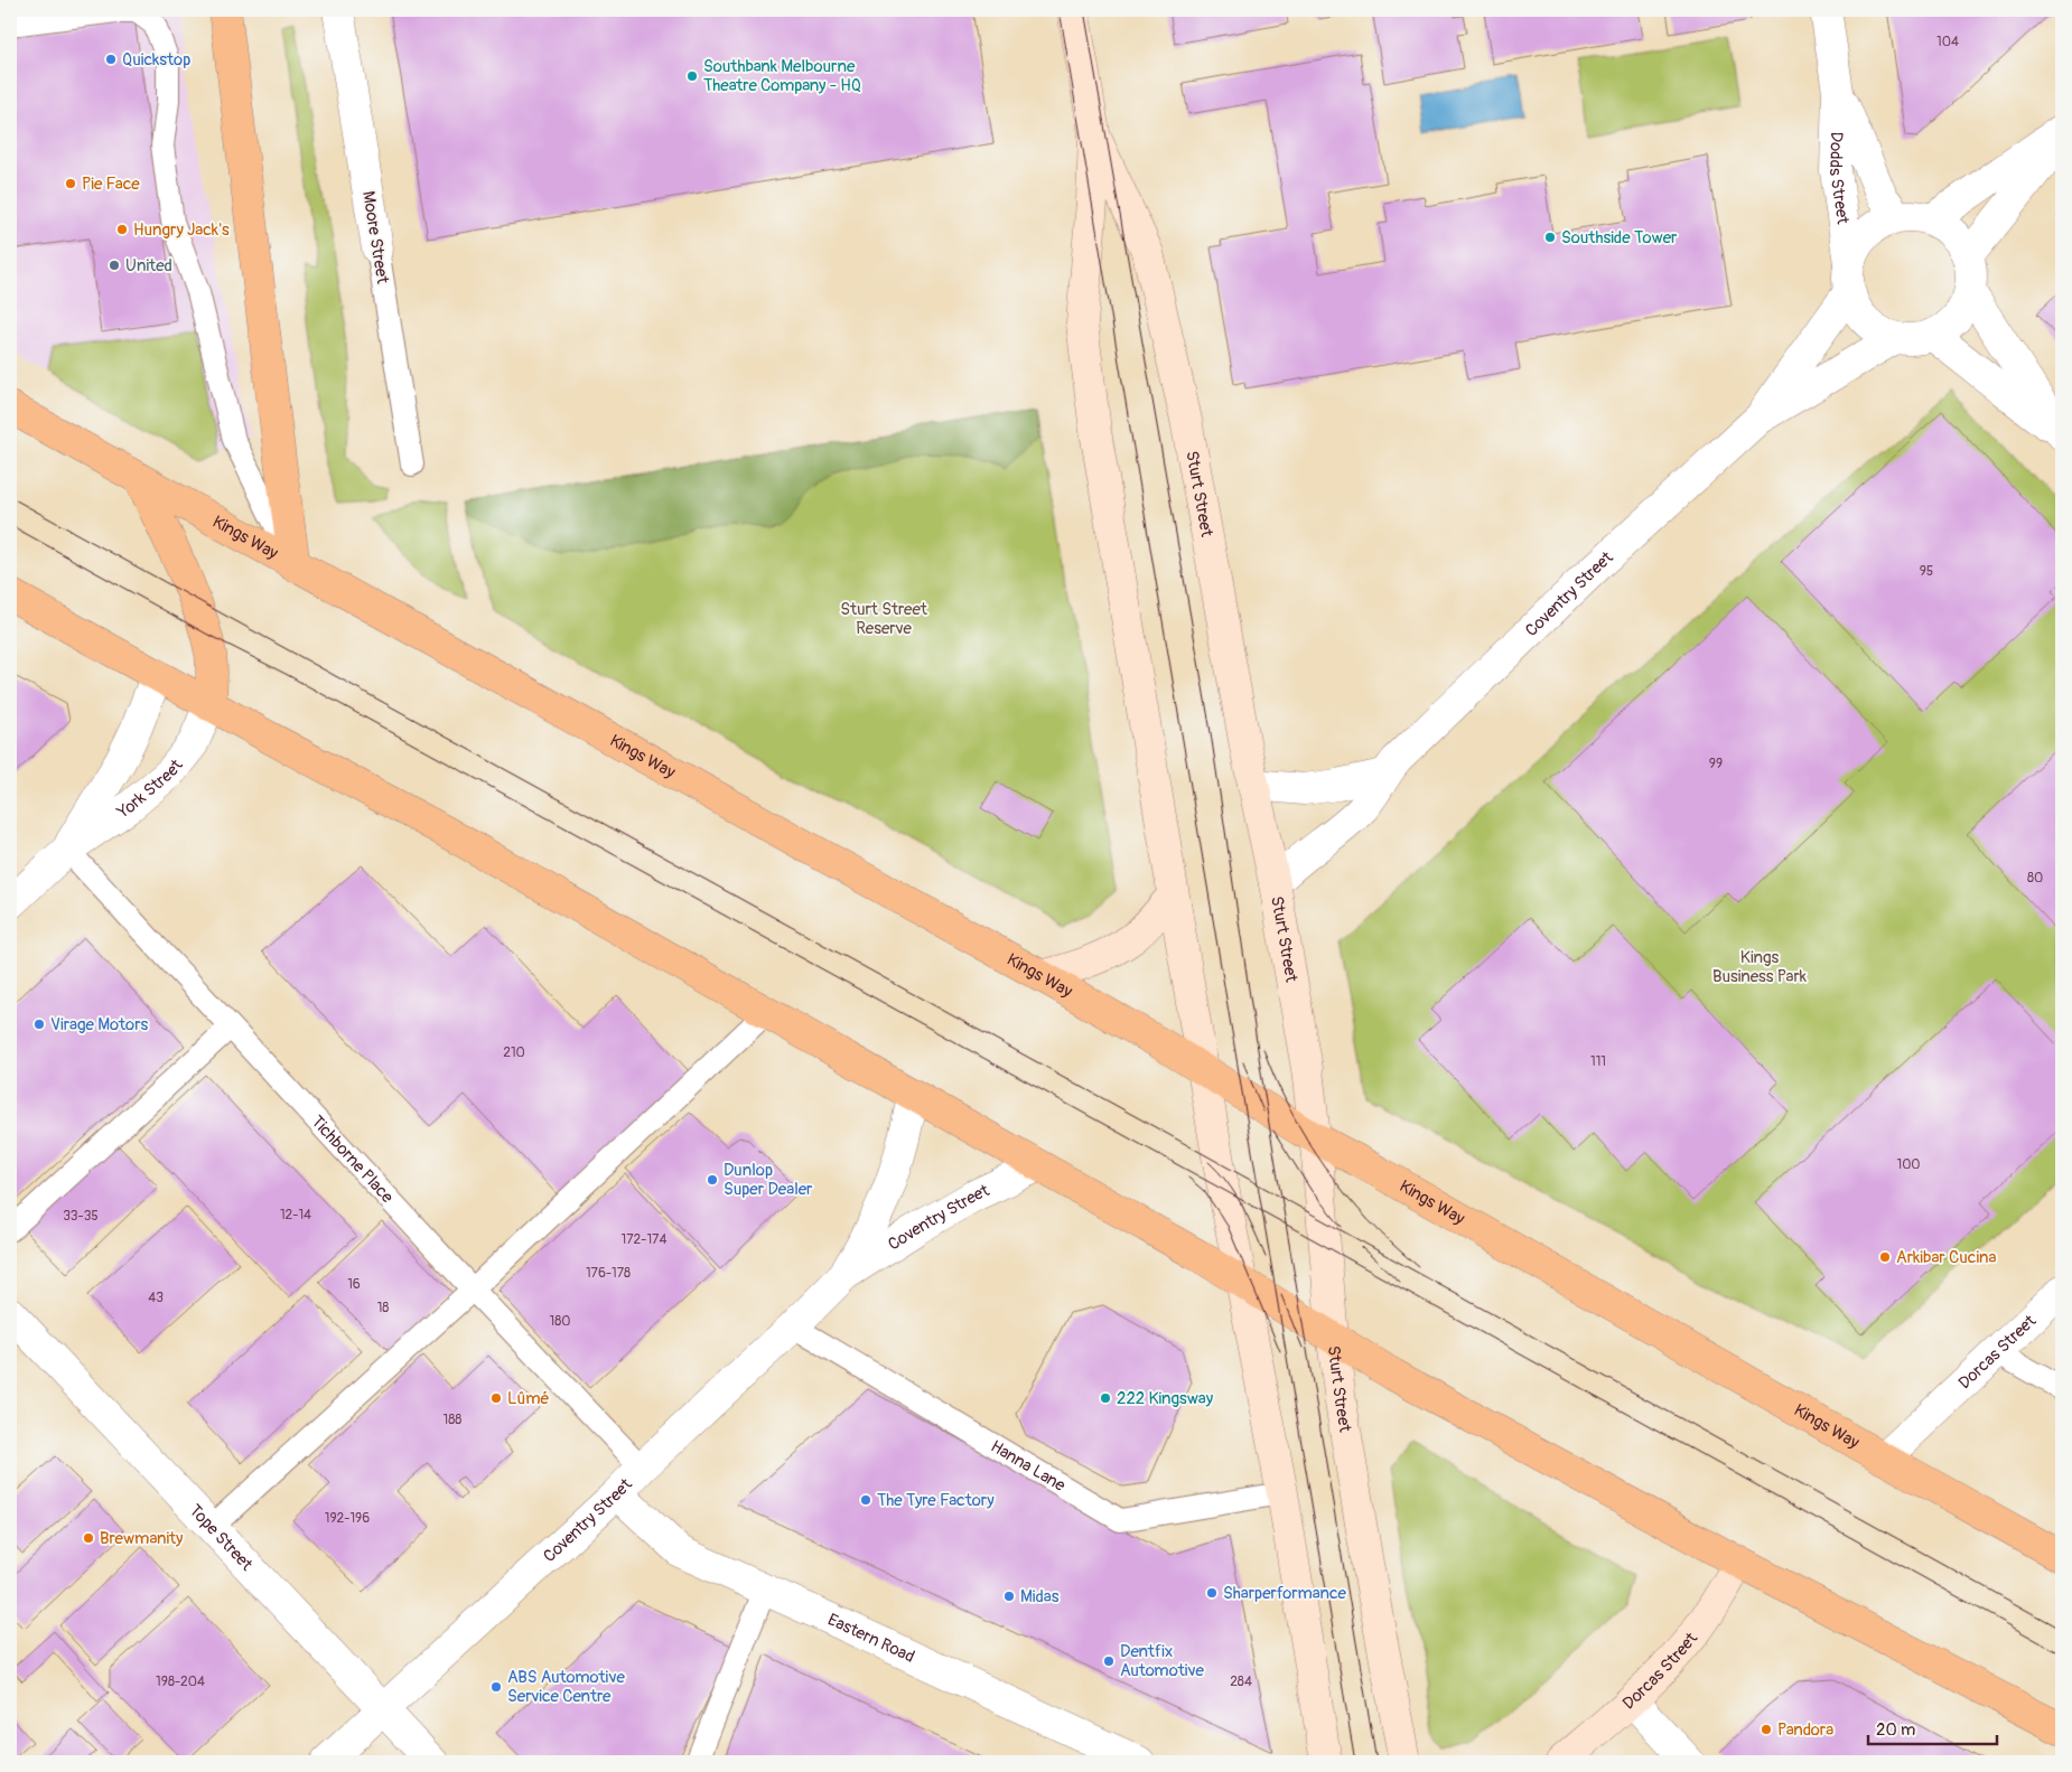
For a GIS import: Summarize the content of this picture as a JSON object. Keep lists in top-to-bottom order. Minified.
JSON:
{"streets":{"highway":["Kings Way"],"street":["Dodds Street","Moore Street","Sturt Street","Coventry Street","York Street","Dorcas Street","Tope Street","Eastern Road"],"lane":["Tichborne Place","Hanna Lane"]},"crossings":[["Dodds Street","Coventry Street"],["Sturt Street","Kings Way"],["Sturt Street","Coventry Street"],["Sturt Street","Hanna Lane"],["Kings Way","Dorcas Street"],["Coventry Street","Tichborne Place"],["Coventry Street","Hanna Lane"],["Coventry Street","Tope Street"],["Coventry Street","Eastern Road"],["York Street","Tichborne Place"]],"parks":["Sturt Street Reserve","Kings Business Park"],"places":["Quickstop","Southbank Melbourne Theatre Company - HQ","Pie Face","Hungry Jack's","Southside Tower","United","Virage Motors","Dunlop Super Dealer","Arkibar Cucina","Lûmé","222 Kingsway","The Tyre Factory","Brewmanity","Sharperformance","Midas","Dentfix Automotive","ABS Automotive Service Centre","Pandora"],"house_numbers":["104","95","99","80","210","111","100","12-14","33-35","172-174","176-178","16","43","18","180","188","192-196","198-204","284"],"scale_bar":"20 m"}
